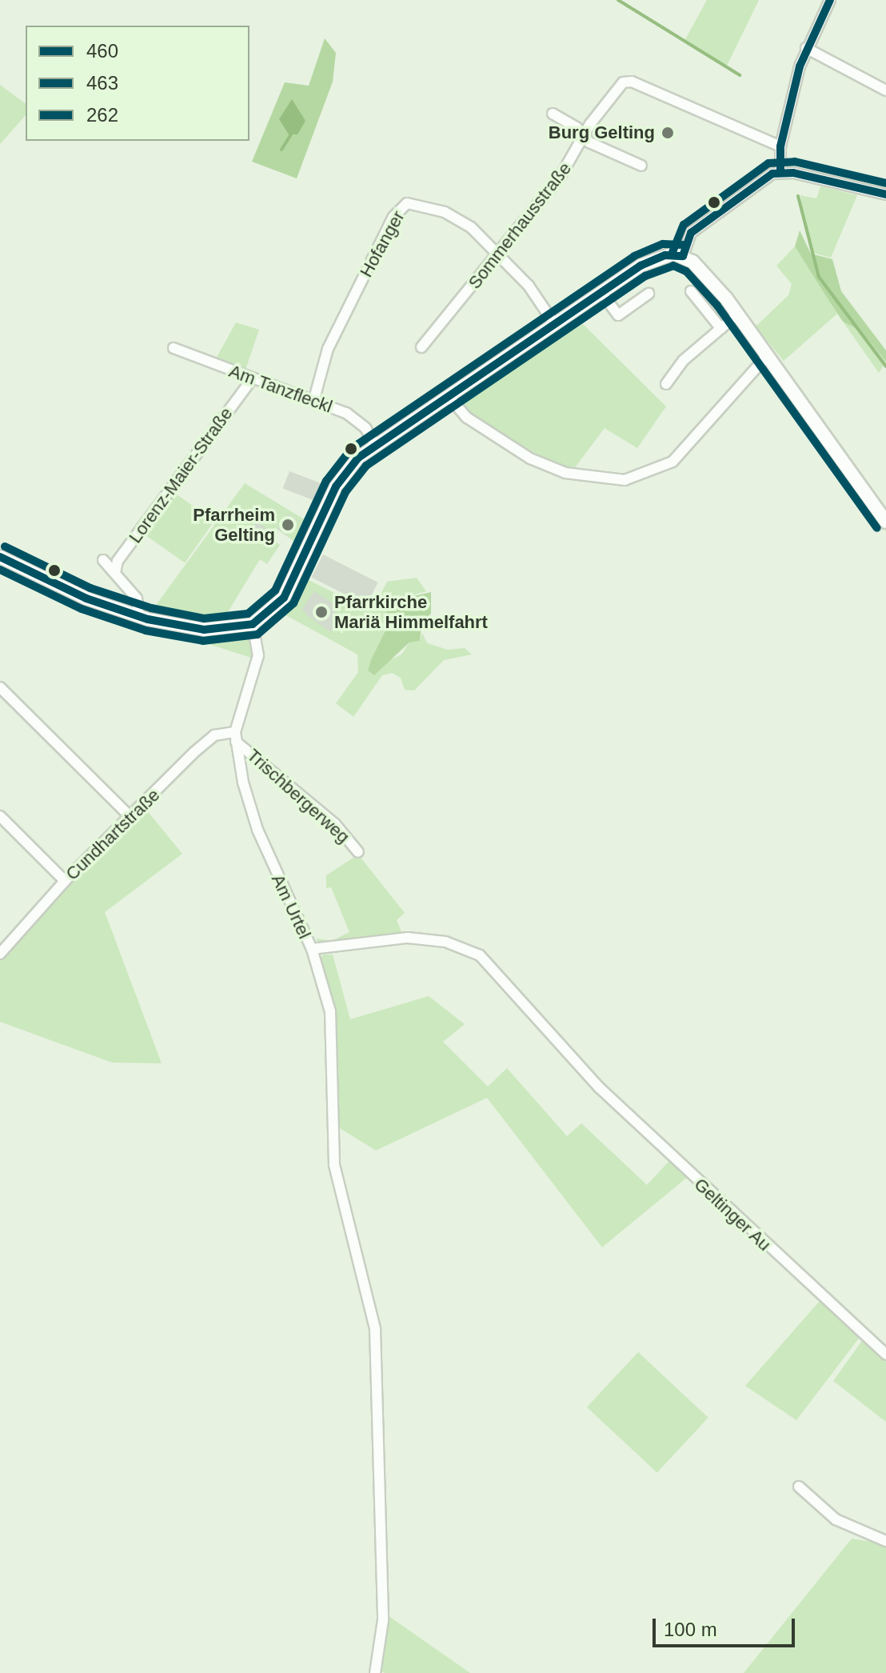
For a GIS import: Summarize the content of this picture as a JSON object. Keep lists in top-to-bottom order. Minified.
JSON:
{"streets":{"street":["Sommerhausstraße","Hofanger","Am Tanzfleckl","Lorenz-Maier-Straße","Trischbergerweg","Cundhartstraße","Am Urtel","Geltinger Au"]},"crossings":[["Sommerhausstraße","Hofanger"],["Hofanger","Am Tanzfleckl"],["Am Tanzfleckl","Lorenz-Maier-Straße"],["Trischbergerweg","Cundhartstraße"],["Trischbergerweg","Am Urtel"],["Cundhartstraße","Am Urtel"],["Am Urtel","Geltinger Au"]],"places":["Burg Gelting","Pfarrheim Gelting","Pfarrkirche Mariä Himmelfahrt"],"lines":["transit line 460","transit line 262","transit line 463"],"legend":["460","463","262"],"scale_bar":"100 m"}
